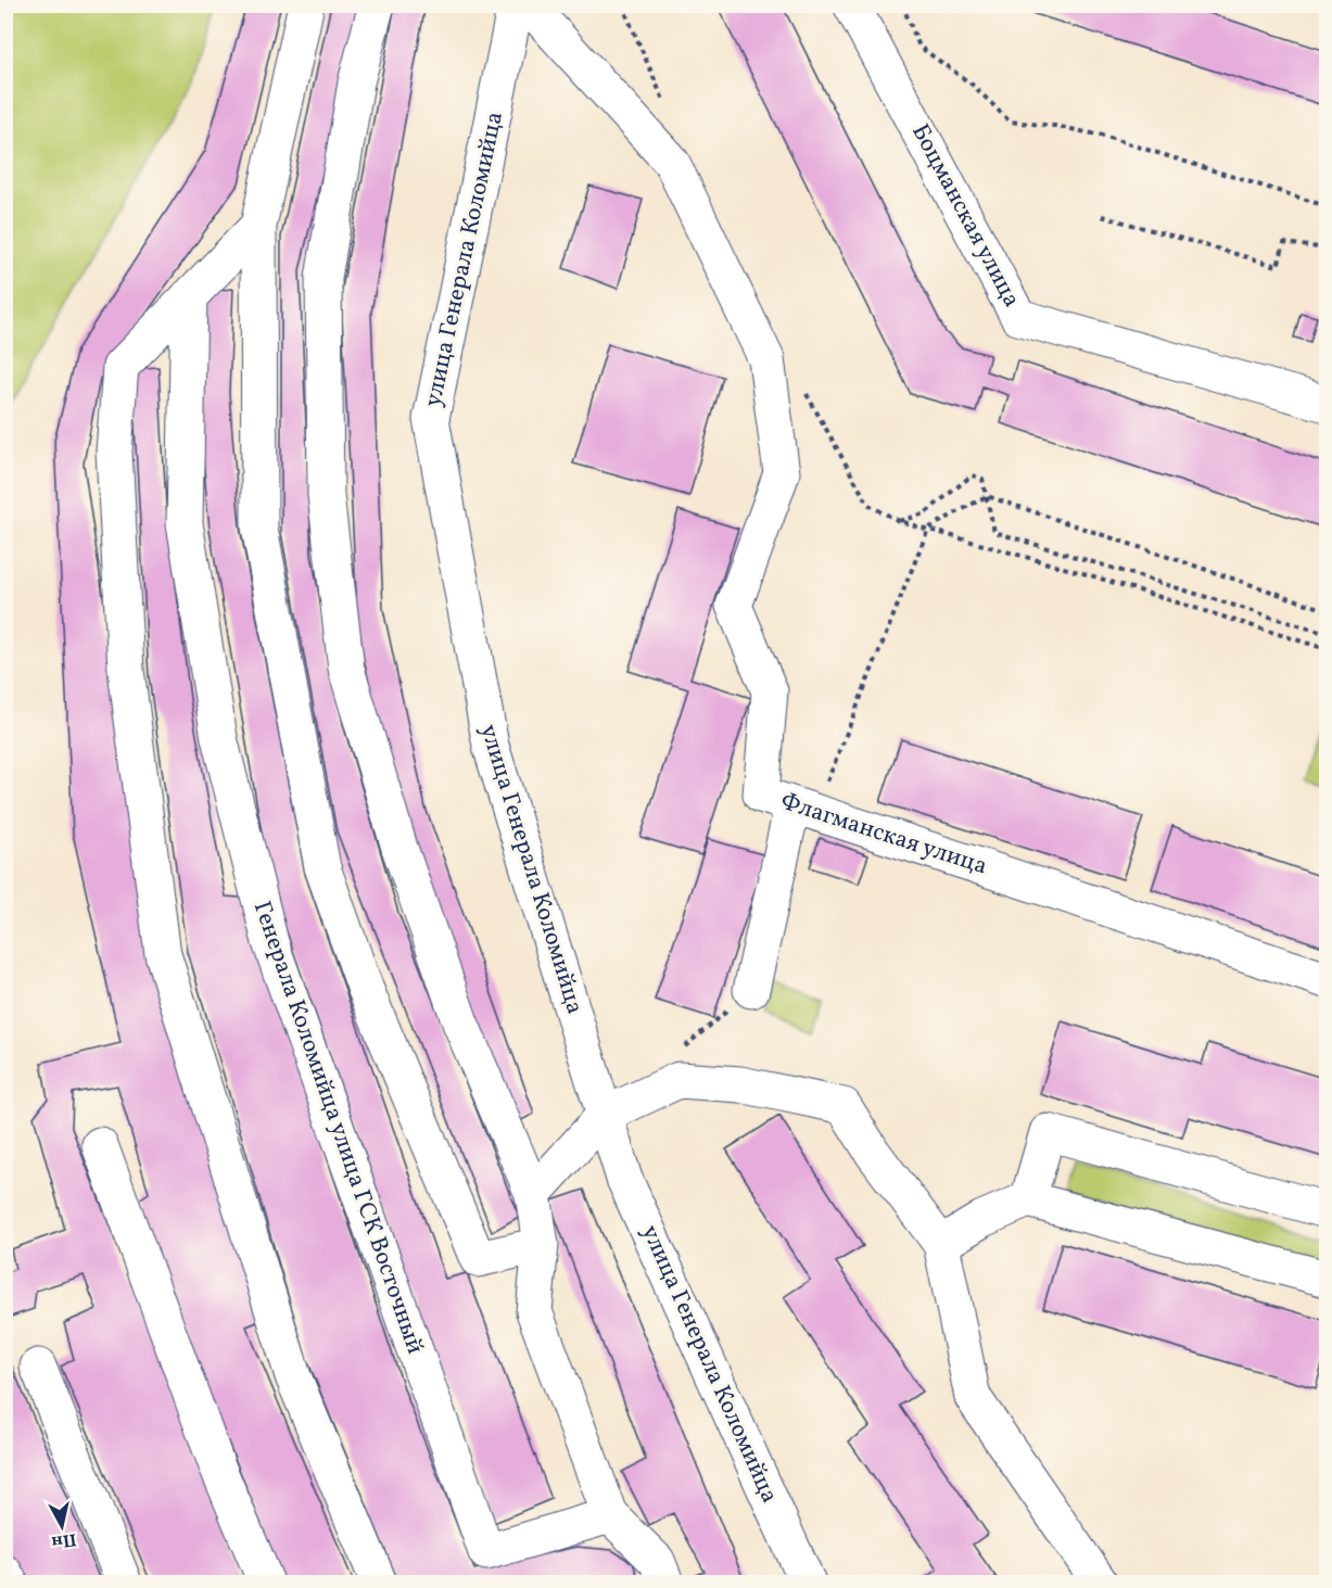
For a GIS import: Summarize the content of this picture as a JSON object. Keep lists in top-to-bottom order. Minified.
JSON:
{"streets":{"street":["Боцманская улица","улица Генерала Коломийца","Флагманская улица","Генерала Коломийца улица ГСК Восточный"]},"north":"bottom"}
